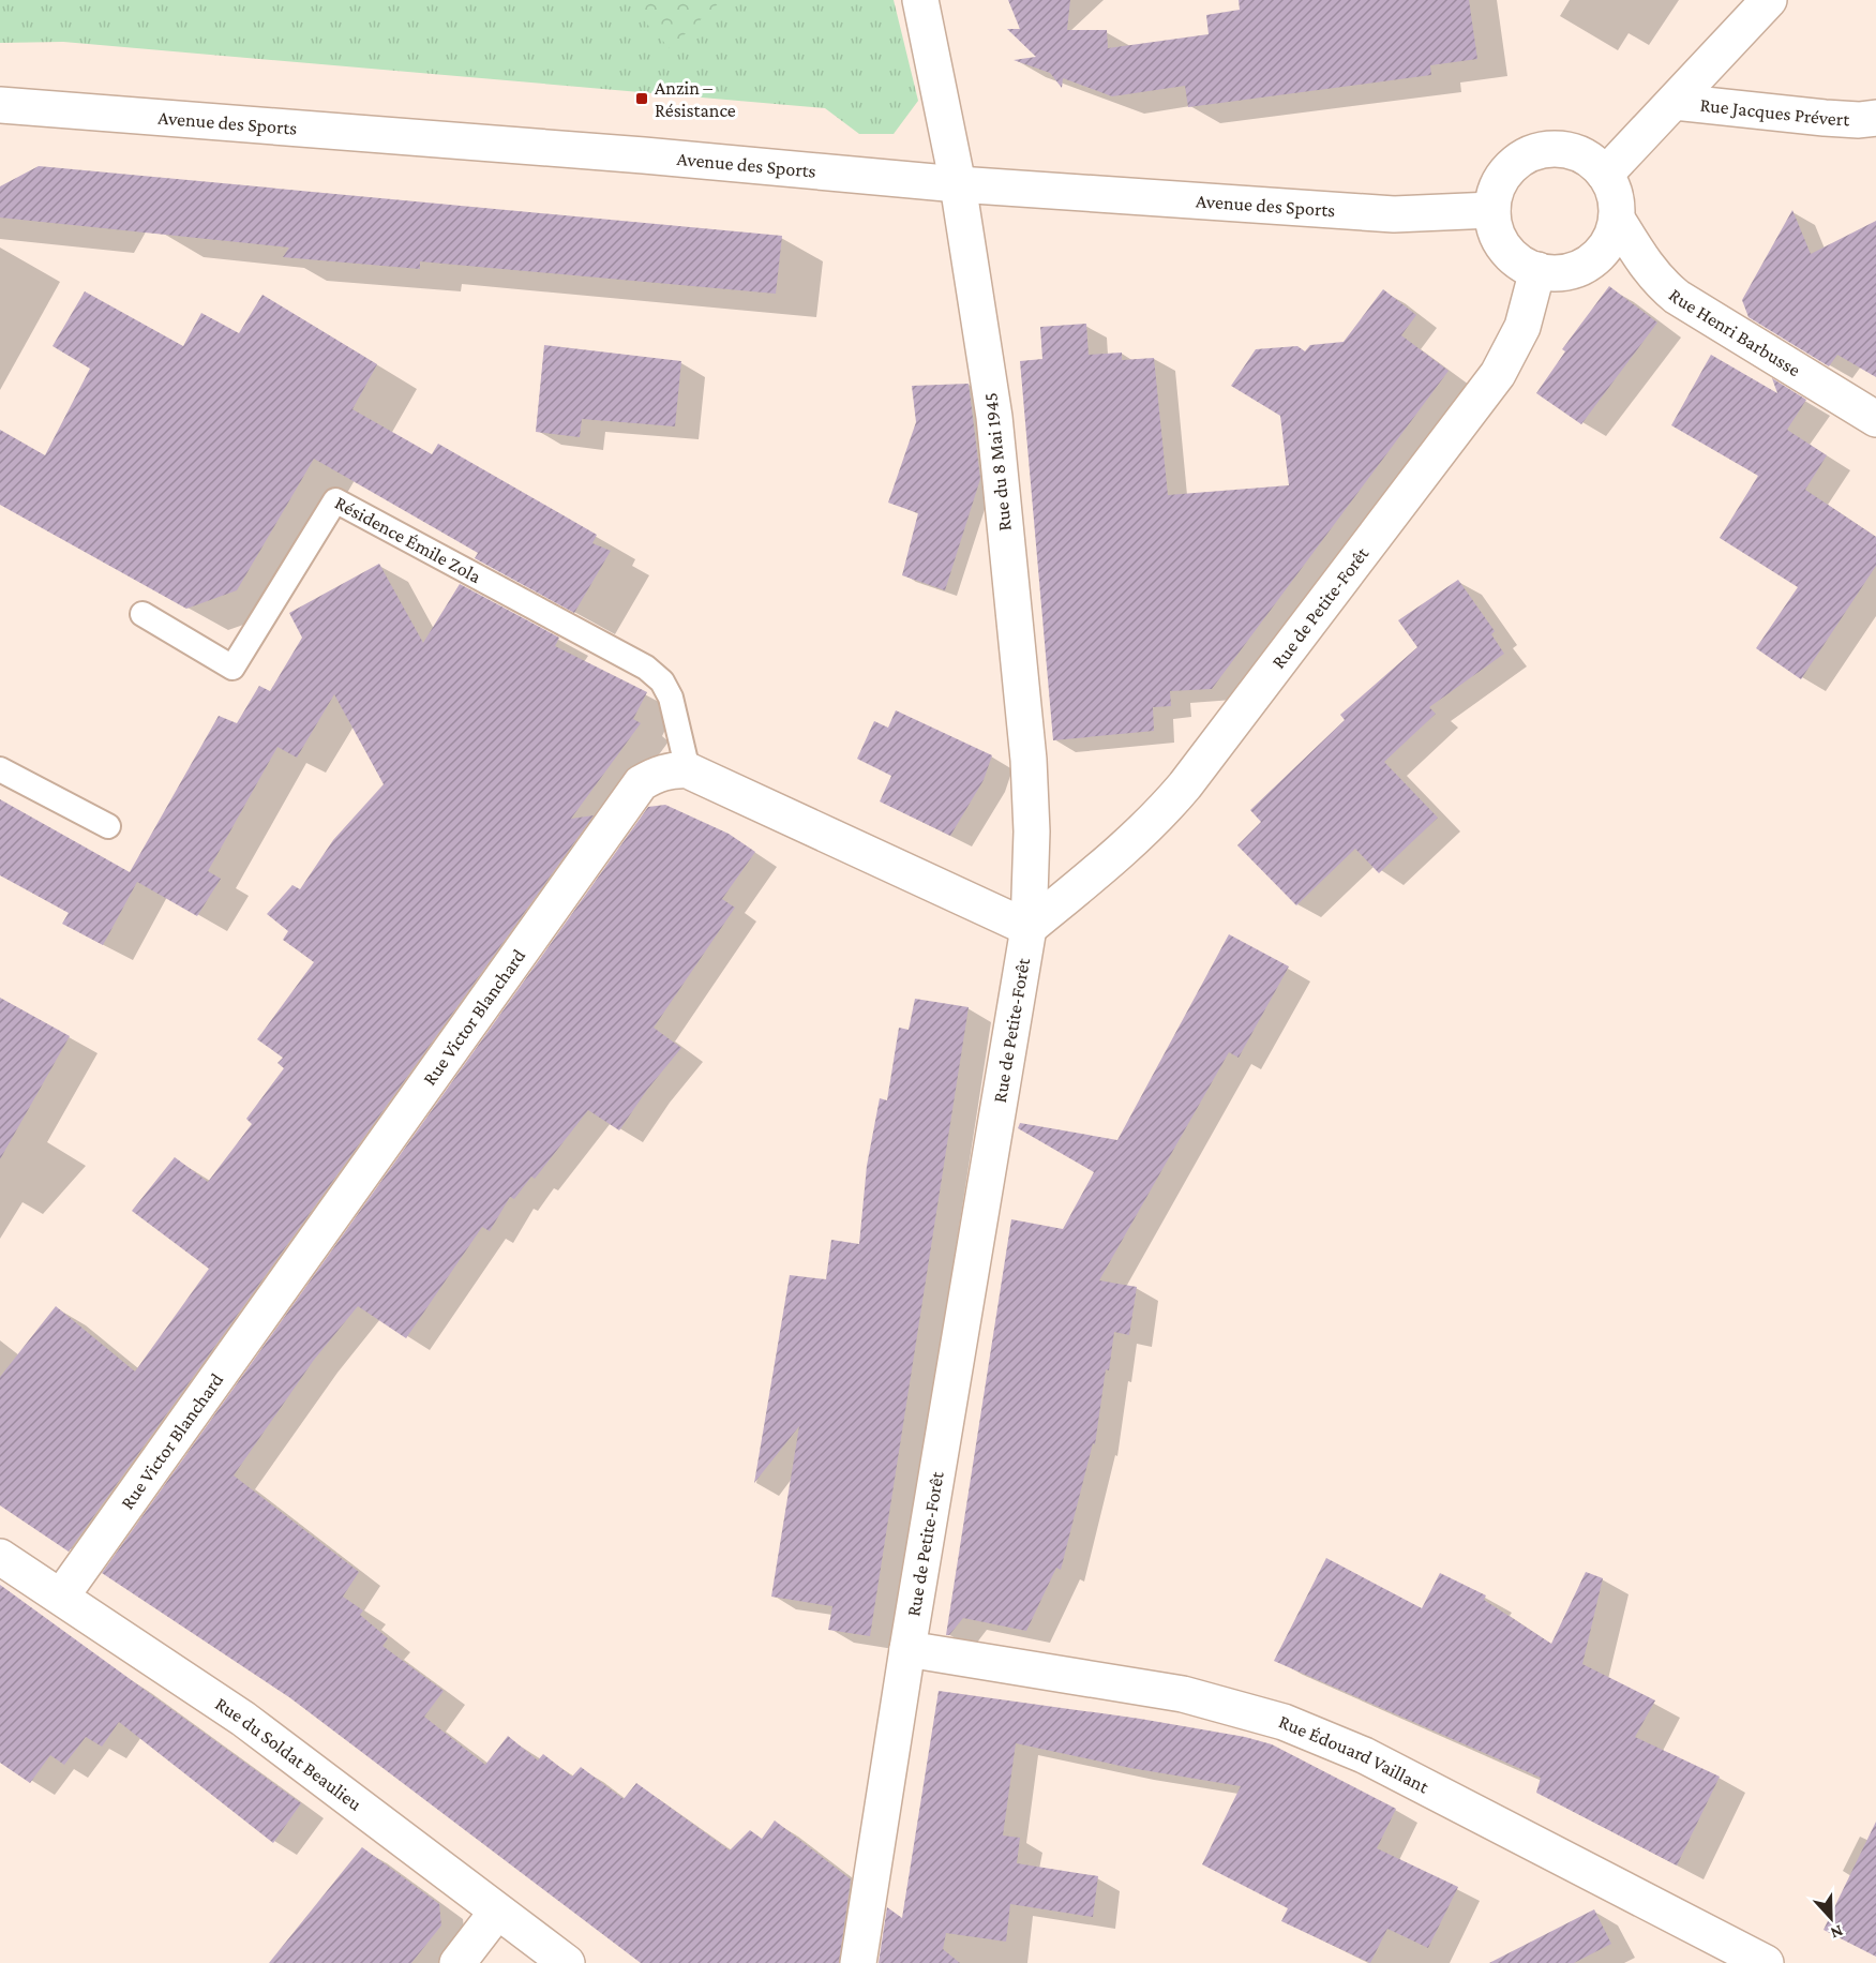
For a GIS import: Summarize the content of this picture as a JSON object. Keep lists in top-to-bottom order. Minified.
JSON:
{"streets":{"street":["Rue Jacques Prévert","Avenue des Sports","Rue Henri Barbusse","Rue du 8 Mai 1945","Rue de Petite-Forêt","Rue Victor Blanchard","Rue du Soldat Beaulieu","Rue Édouard Vaillant"],"lane":["Résidence Émile Zola"]},"crossings":[["Avenue des Sports","Rue Henri Barbusse"],["Avenue des Sports","Rue du 8 Mai 1945"],["Avenue des Sports","Rue de Petite-Forêt"],["Rue Henri Barbusse","Rue de Petite-Forêt"],["Rue du 8 Mai 1945","Rue de Petite-Forêt"],["Résidence Émile Zola","Rue Victor Blanchard"],["Rue de Petite-Forêt","Rue Édouard Vaillant"],["Rue Victor Blanchard","Rue du Soldat Beaulieu"]],"places":{"transit":["Anzin – Résistance"]},"north":"bottom"}
